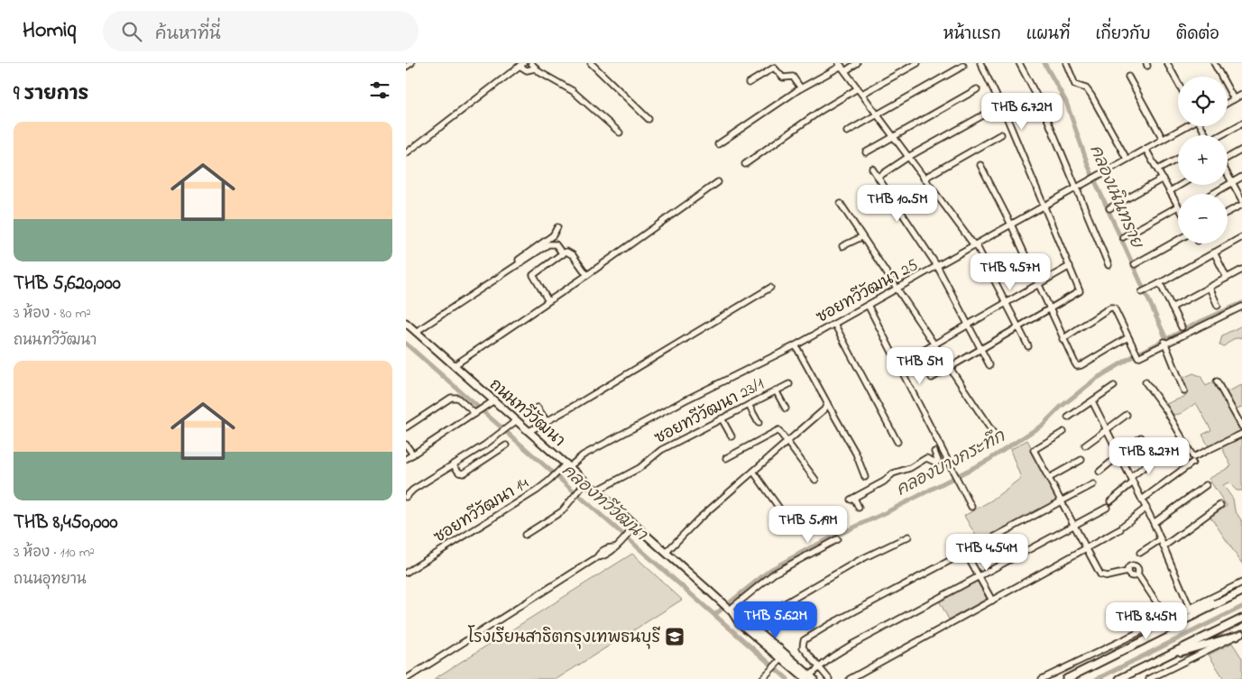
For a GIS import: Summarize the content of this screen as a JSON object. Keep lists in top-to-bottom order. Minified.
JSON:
{"streets":{"main road":["ถนนทวีวัฒนา"],"street":["ซอยทวีวัฒนา 25","ซอยทวีวัฒนา 23/1","ซอยทวีวัฒนา 14"]},"crossings":[["ซอยทวีวัฒนา 25","ถนนทวีวัฒนา"],["ซอยทวีวัฒนา 25","ซอยทวีวัฒนา 14"],["ซอยทวีวัฒนา 23/1","ถนนทวีวัฒนา"],["ถนนทวีวัฒนา","ซอยทวีวัฒนา 14"]],"water":["คลองเนินทราย","คลองบางกระทึก","คลองทวีวัฒนา"],"places":{"school or university":["โรงเรียนสาธิตกรุงเทพธนบุรี"]},"page":{"header":"Homiq","search":"ค้นหาที่นี่","nav":["หน้าแรก","แผนที่","เกี่ยวกับ","ติดต่อ"],"heading":"9 รายการ","map_buttons":["+","−"],"price":["THB 6.72M","THB 10.5M","THB 9.57M","THB 5M","THB 8.27M","THB 5.19M","THB 4.54M","THB 5.62M","THB 8.45M"],"list":[{"name":"THB 5,620,000","note":"3 ห้อง · 80 m² · ถนนทวีวัฒนา"},{"name":"THB 8,450,000","note":"3 ห้อง · 110 m² · ถนนอุทยาน"}]}}
